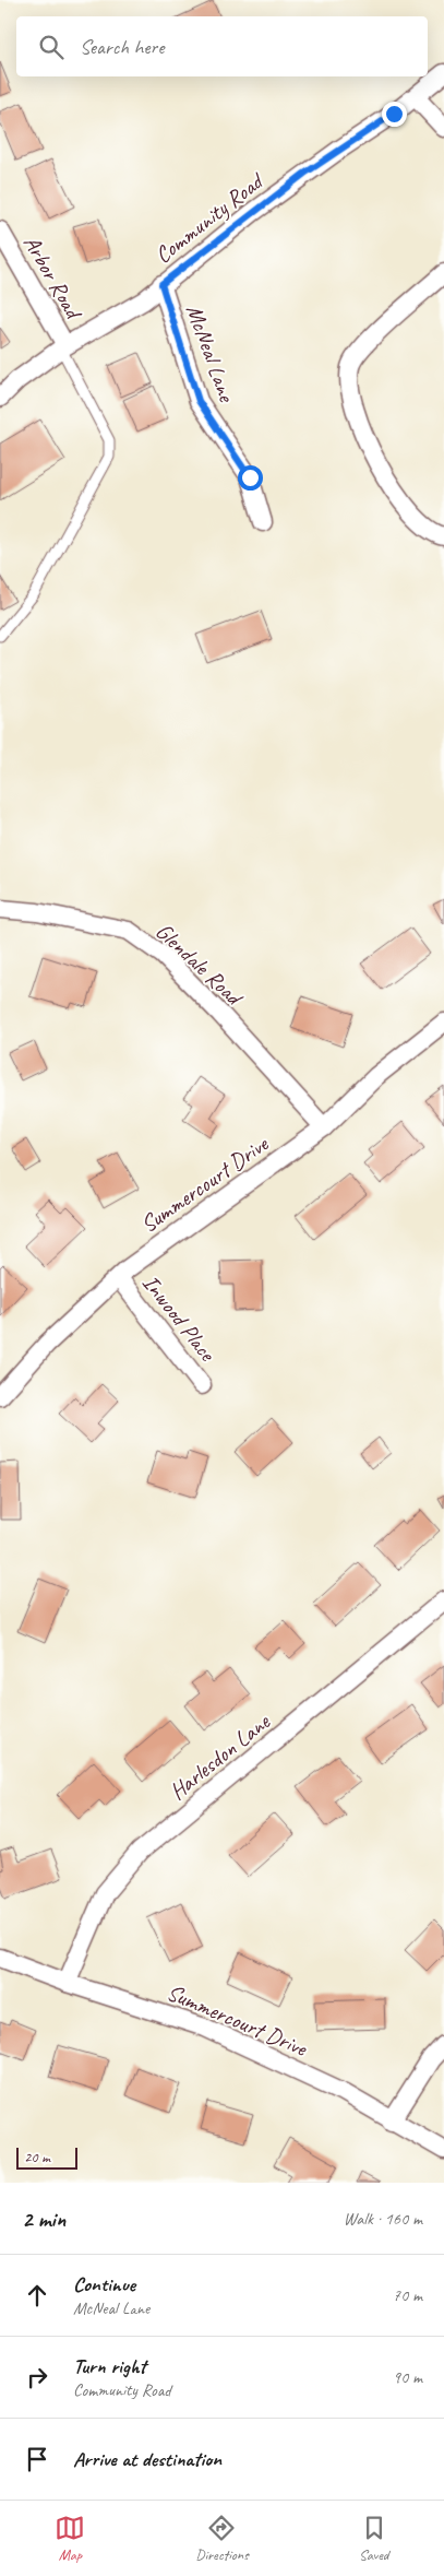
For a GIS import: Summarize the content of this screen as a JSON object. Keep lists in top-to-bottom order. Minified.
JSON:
{"streets":{"street":["Community Road","Arbor Road","McNeal Lane","Glendale Road","Summercourt Drive","Inwood Place","Harlesdon Lane"]},"crossings":[["Community Road","Arbor Road"],["Community Road","McNeal Lane"],["Glendale Road","Summercourt Drive"],["Summercourt Drive","Inwood Place"],["Summercourt Drive","Harlesdon Lane"]],"scale_bar":"20 m","page":{"search":"Search here","scale":"20 m","heading":["2 min","Walk · 160 m"],"list":[["Continue","McNeal Lane","70 m"],["Turn right","Community Road","90 m"],"Arrive at destination"],"nav":["Map","Directions","Saved"]}}
